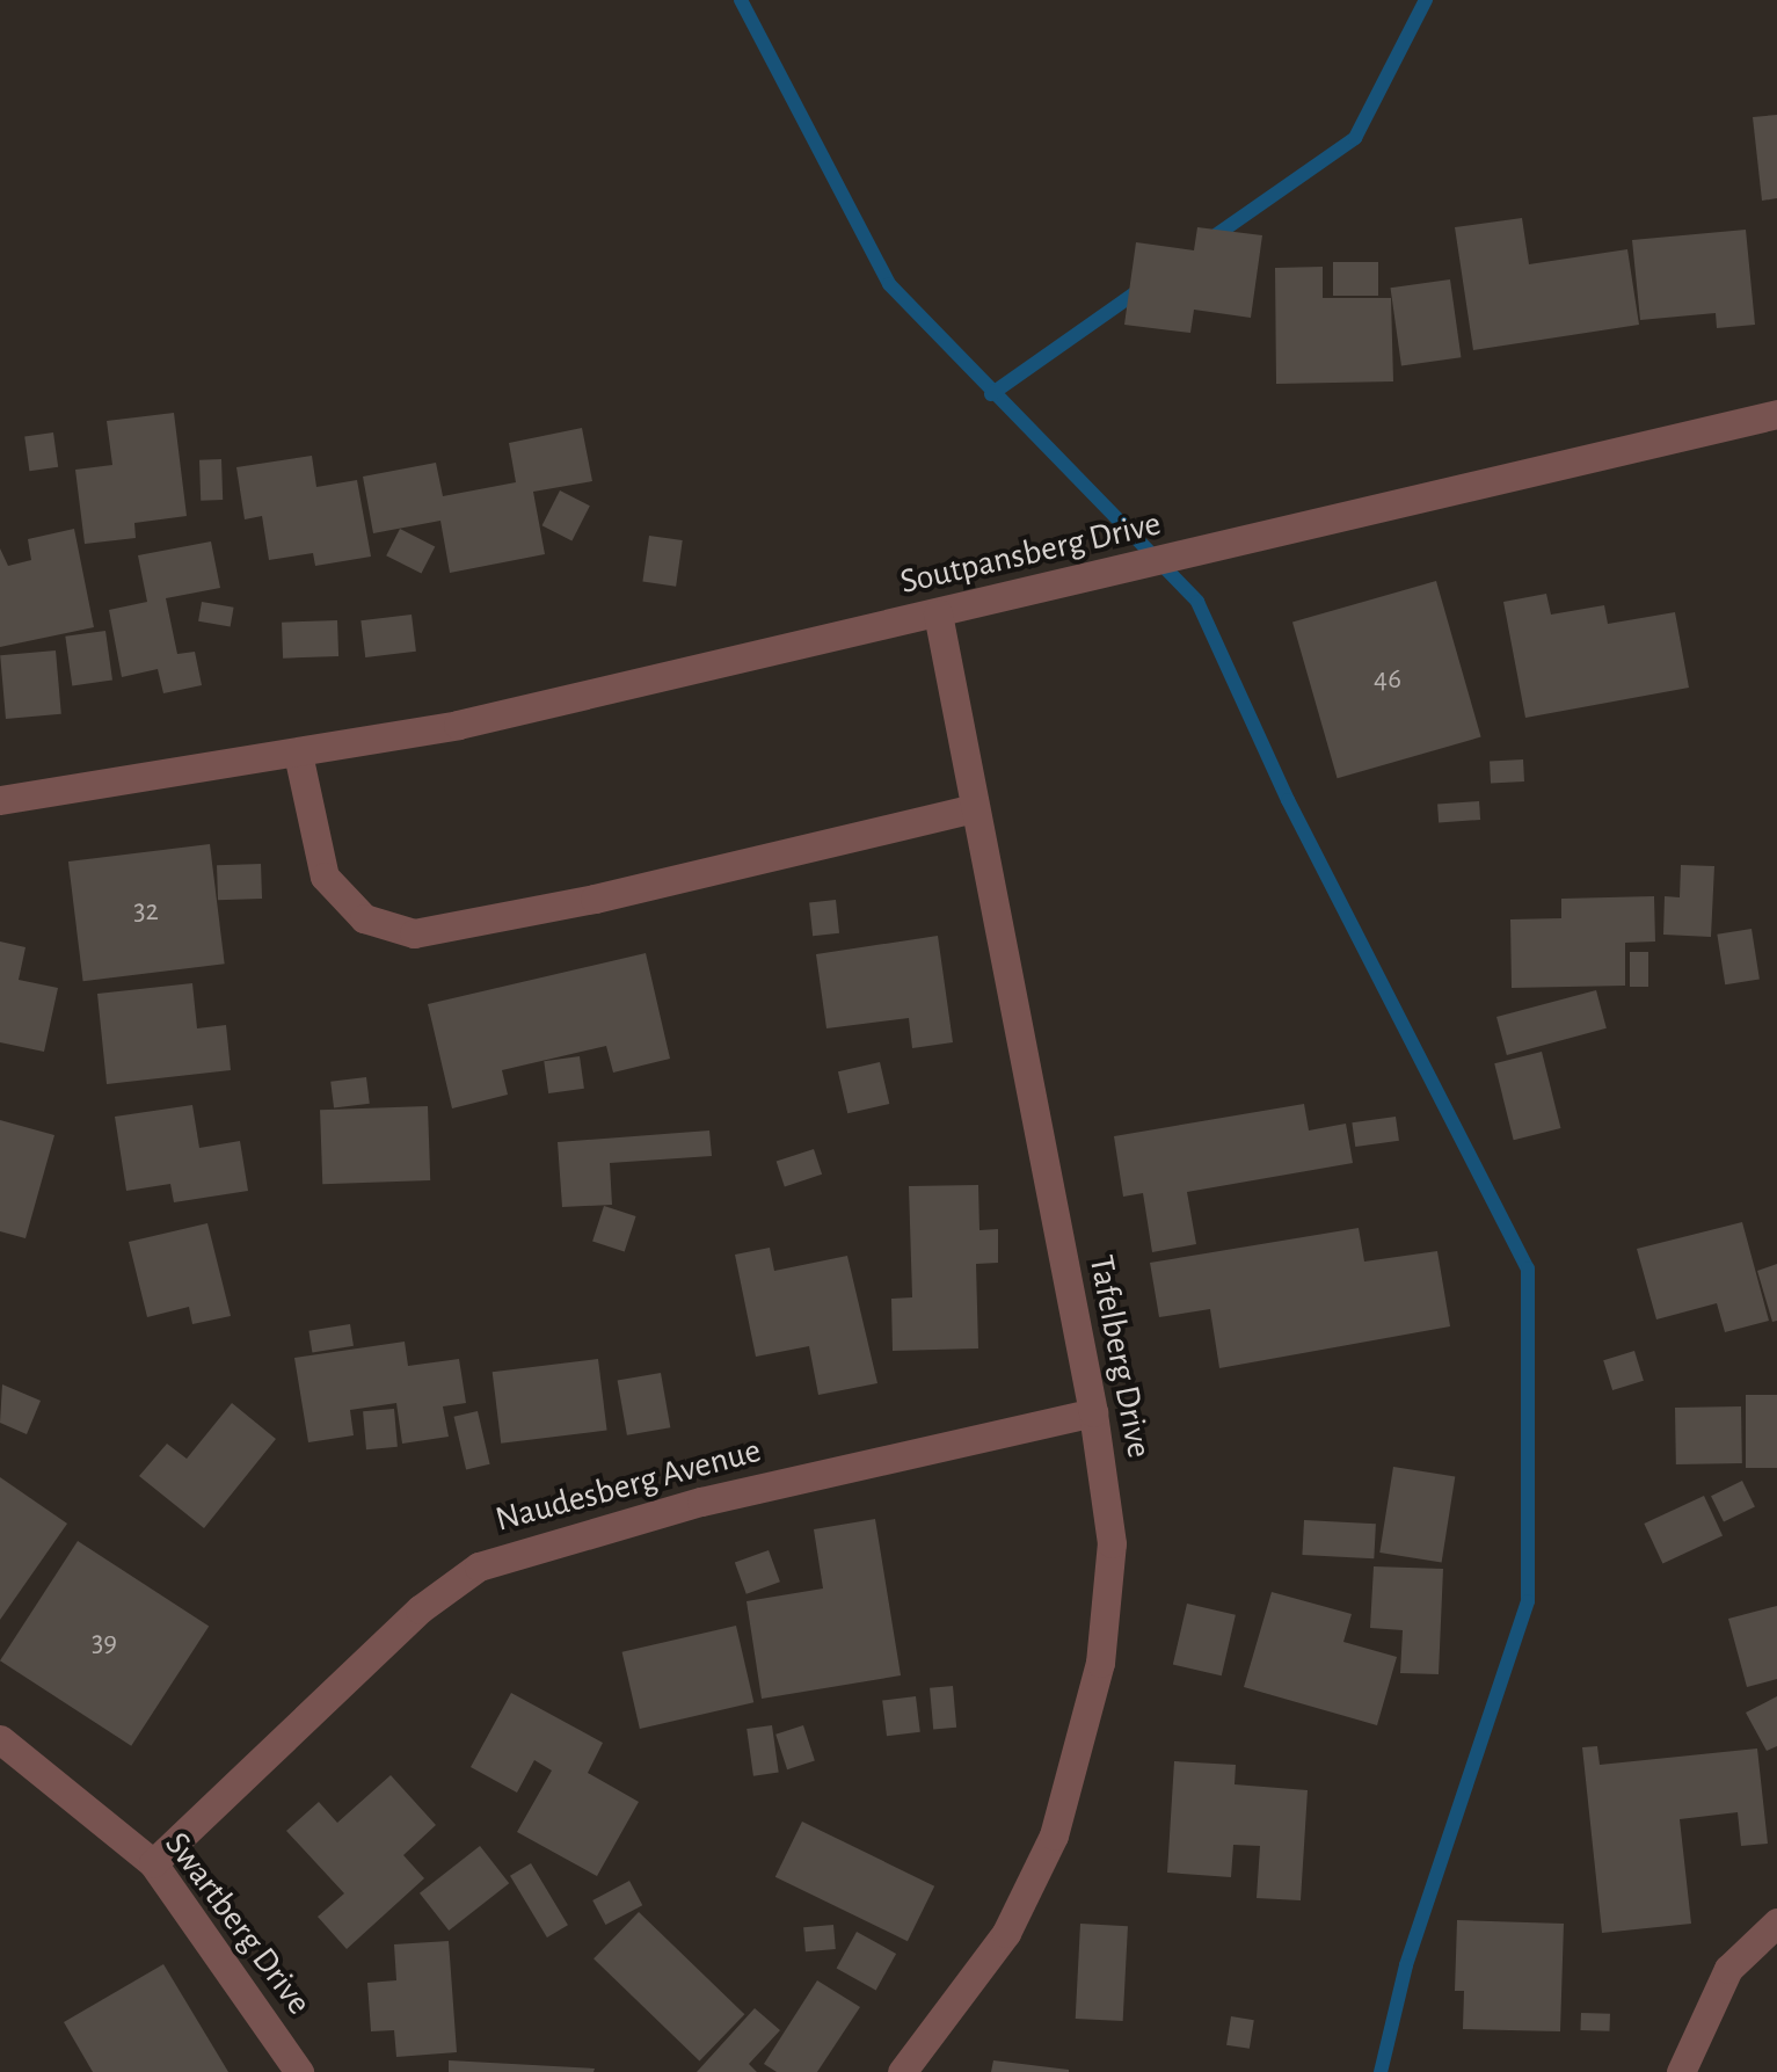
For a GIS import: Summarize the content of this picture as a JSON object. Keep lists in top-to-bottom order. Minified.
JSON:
{"streets":{"street":["Soutpansberg Drive","Tafelberg Drive","Naudesberg Avenue","Swartberg Drive"]},"crossings":[["Soutpansberg Drive","Tafelberg Drive"],["Tafelberg Drive","Naudesberg Avenue"],["Naudesberg Avenue","Swartberg Drive"]],"house_numbers":["46","32","39"]}
